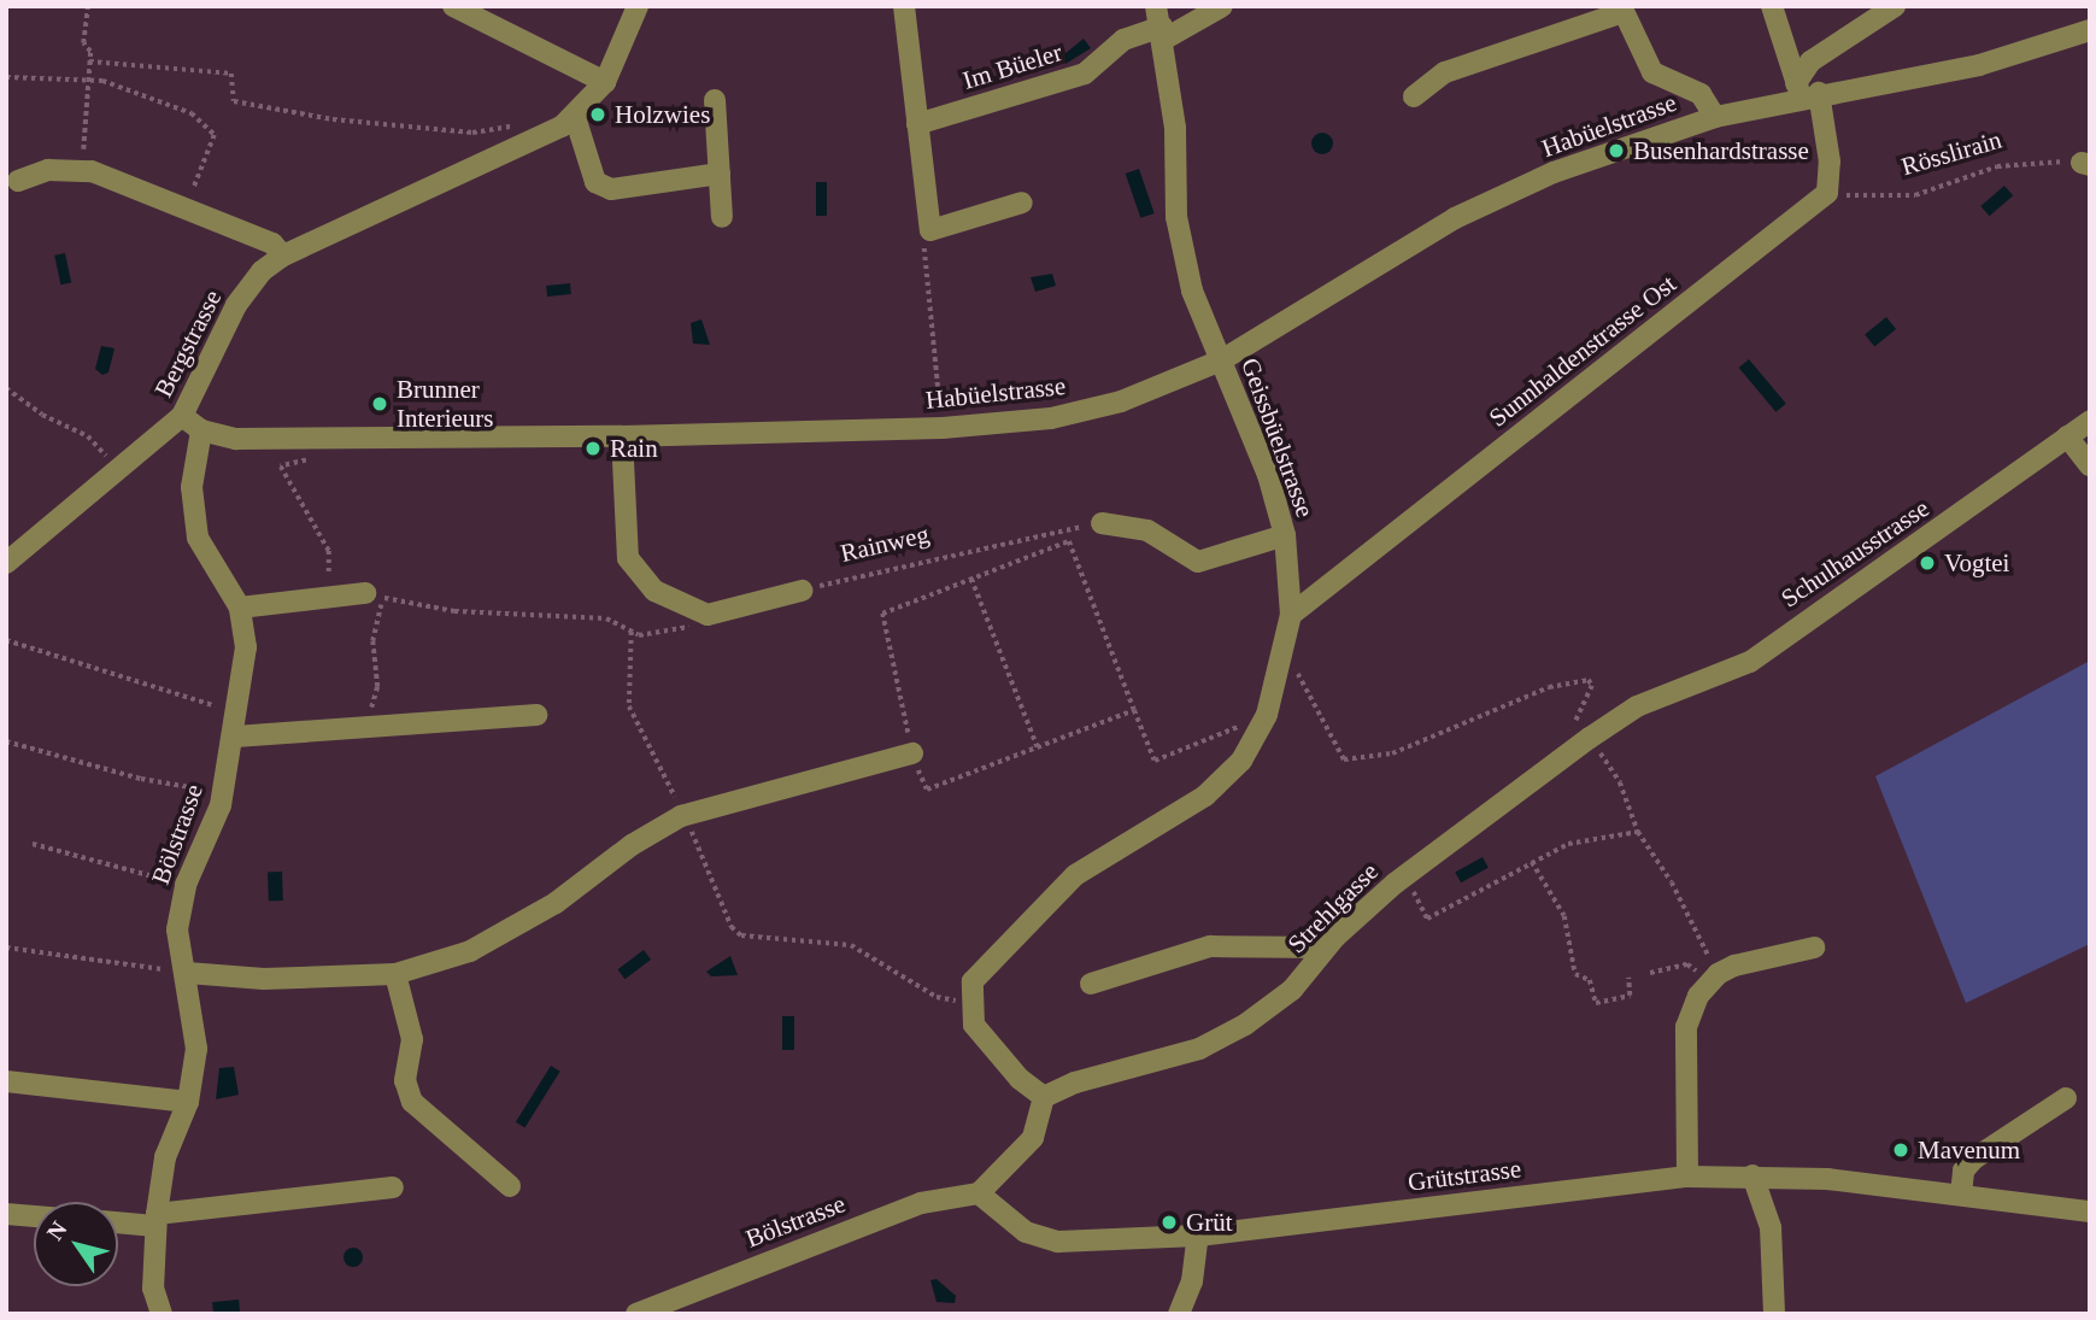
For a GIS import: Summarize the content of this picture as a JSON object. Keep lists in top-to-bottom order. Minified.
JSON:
{"streets":{"street":["Im Büeler","Habüelstrasse","Bergstrasse","Sunnhaldenstrasse Ost","Geissbüelstrasse","Schulhausstrasse","Bölstrasse","Strehlgasse","Grütstrasse"],"path":["Rösslirain","Rainweg"]},"crossings":[["Im Büeler","Geissbüelstrasse"],["Habüelstrasse","Bergstrasse"],["Habüelstrasse","Geissbüelstrasse"],["Habüelstrasse","Bölstrasse"],["Rösslirain","Sunnhaldenstrasse Ost"],["Sunnhaldenstrasse Ost","Geissbüelstrasse"],["Schulhausstrasse","Strehlgasse"],["Bölstrasse","Grütstrasse"]],"places":["Holzwies","Busenhardstrasse","Brunner Interieurs","Rain","Vogtei","Mavenum","Grüt"],"north":"top left"}
